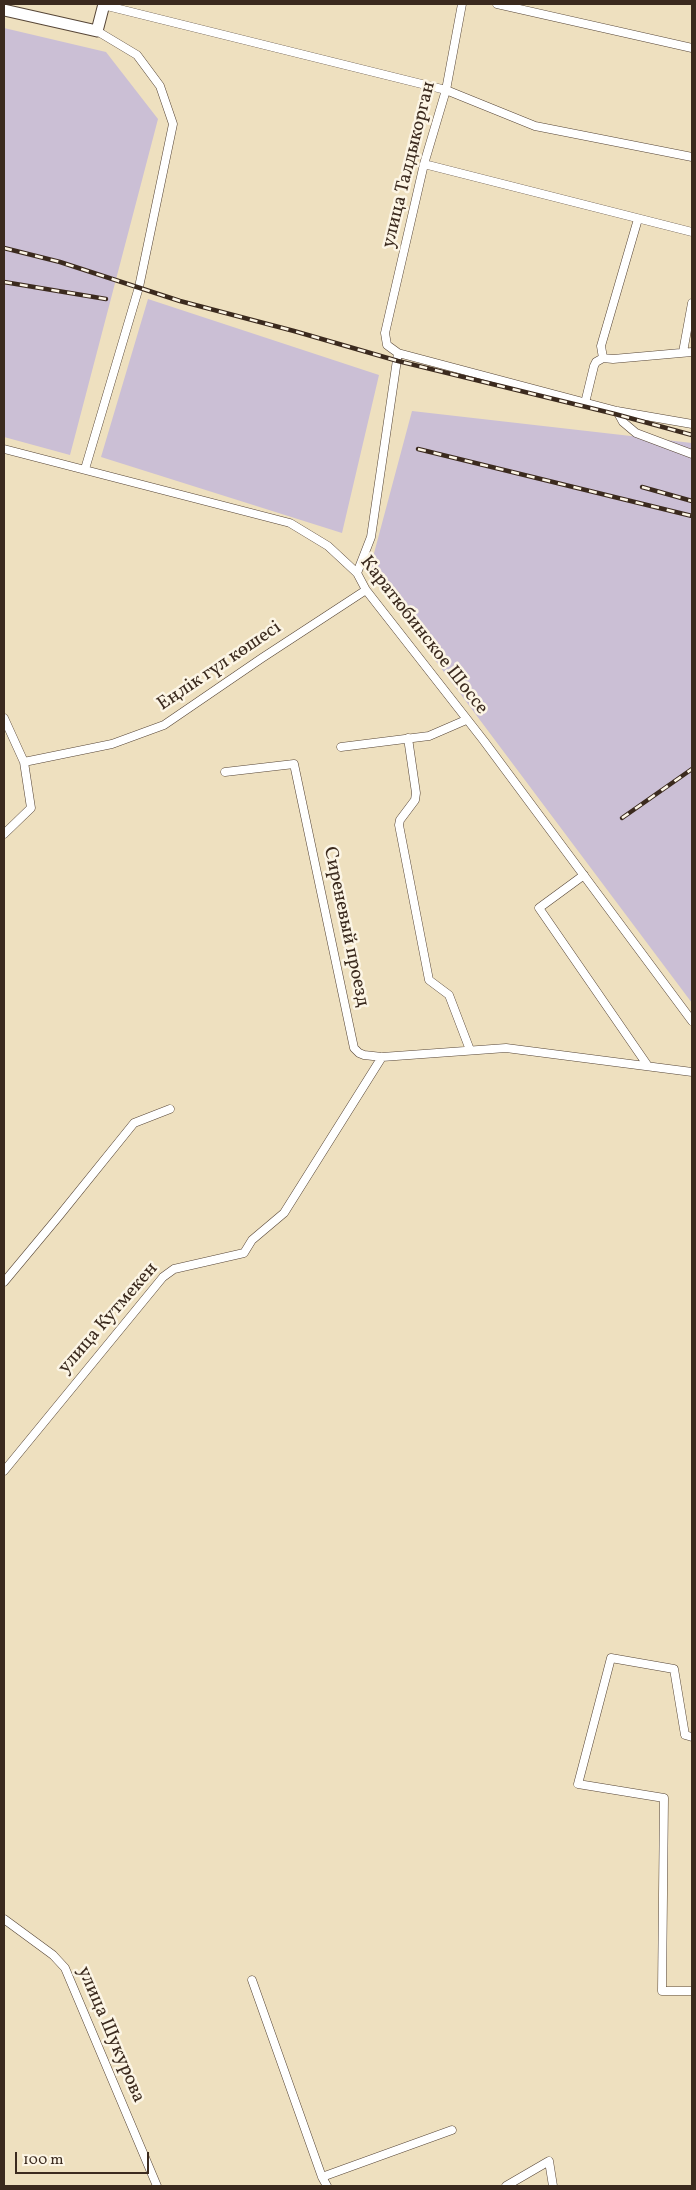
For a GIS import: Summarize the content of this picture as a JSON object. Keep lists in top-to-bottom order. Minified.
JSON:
{"streets":{"street":["улица Талдыкорган","Каратюбинское Шоссе","Еңлік гүл көшесі","Сиреневый проезд","улица Кутмекен","улица Шукурова"]},"crossings":[["Каратюбинское Шоссе","Еңлік гүл көшесі"],["Сиреневый проезд","улица Кутмекен"]],"scale_bar":"100 m"}
